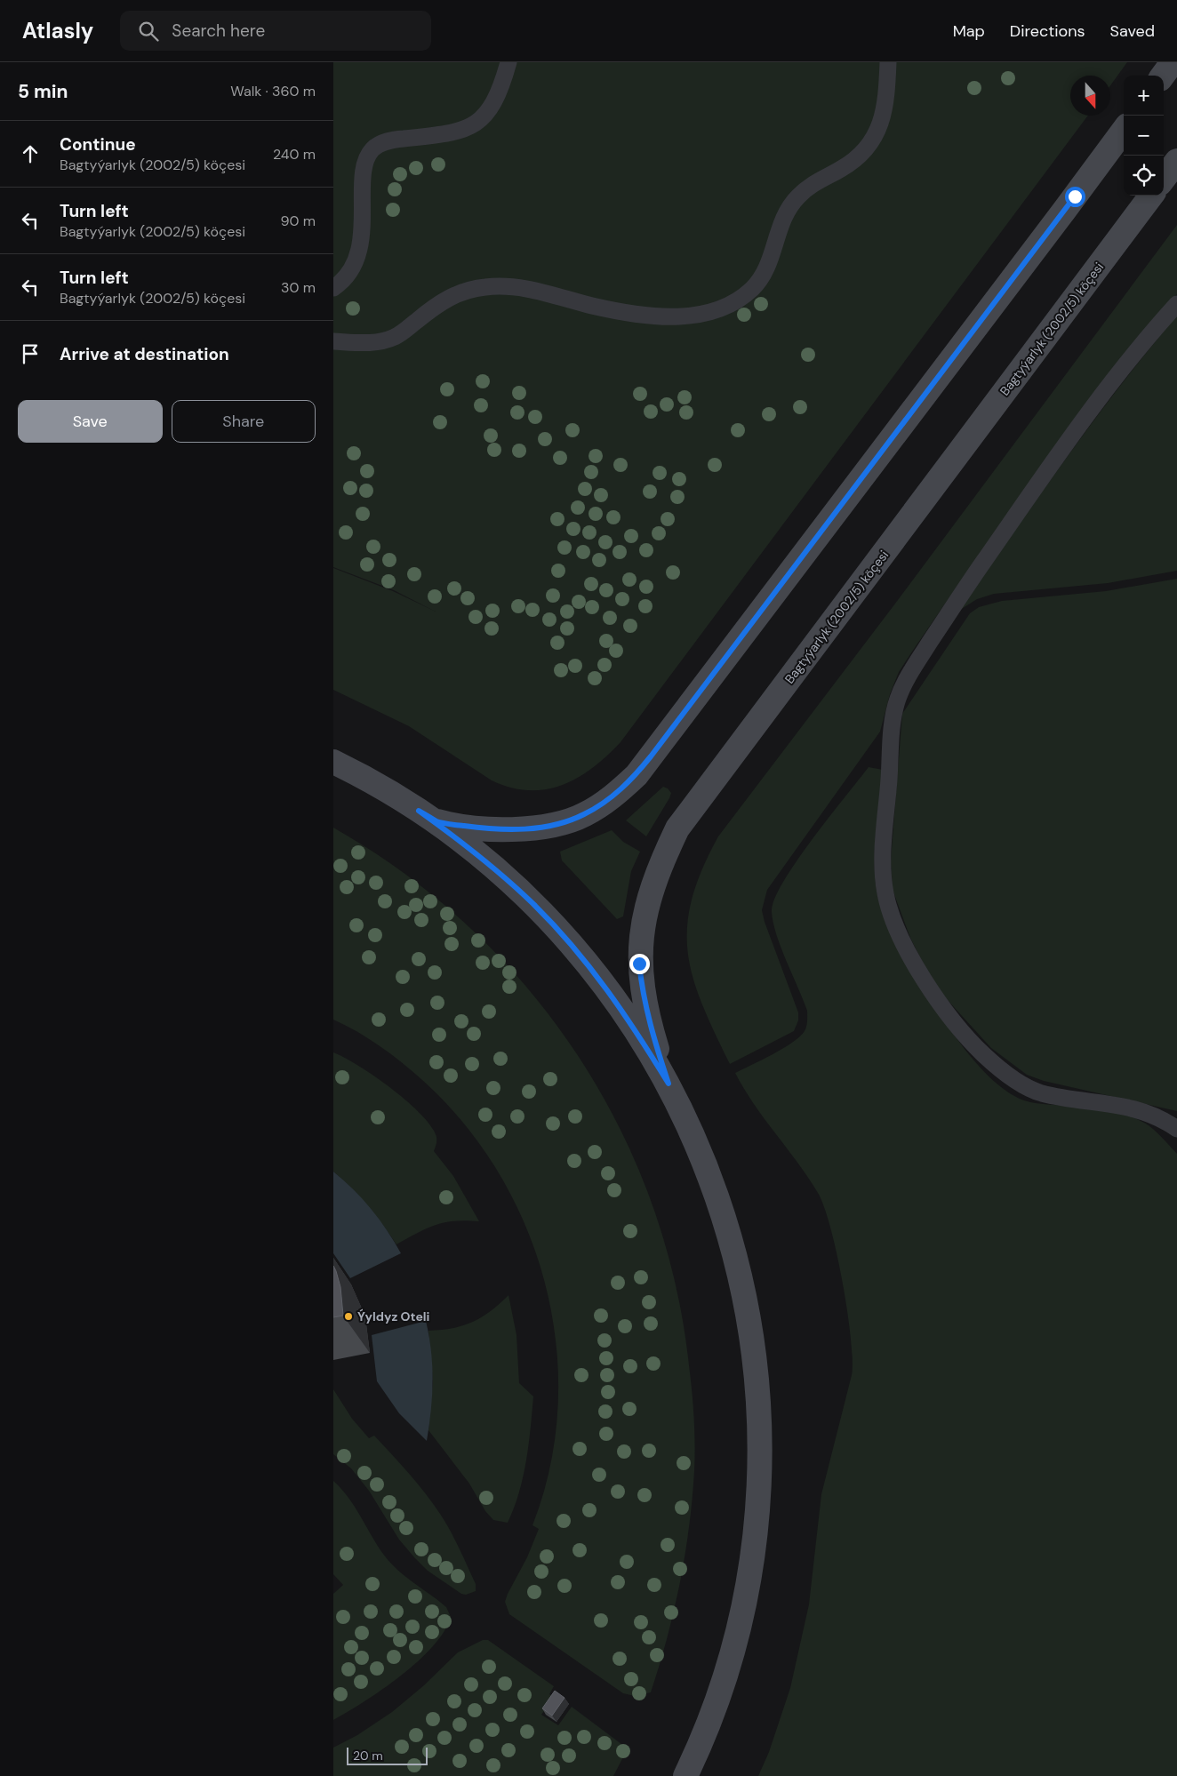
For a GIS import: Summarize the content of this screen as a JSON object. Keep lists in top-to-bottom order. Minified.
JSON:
{"streets":{"street":["Bagtyýarlyk (2002/5) köçesi"]},"places":["Ýyldyz Oteli"],"scale_bar":"20 m","north":"bottom","page":{"header":"Atlasly","search":"Search here","nav":["Map","Directions","Saved"],"heading":["5 min","Walk · 360 m"],"map_buttons":["+","−"],"list":[["Continue","Bagtyýarlyk (2002/5) köçesi","240 m"],["Turn left","Bagtyýarlyk (2002/5) köçesi","90 m"],["Turn left","Bagtyýarlyk (2002/5) köçesi","30 m"],"Arrive at destination"],"buttons":["Save","Share"],"scale":"20 m"}}
